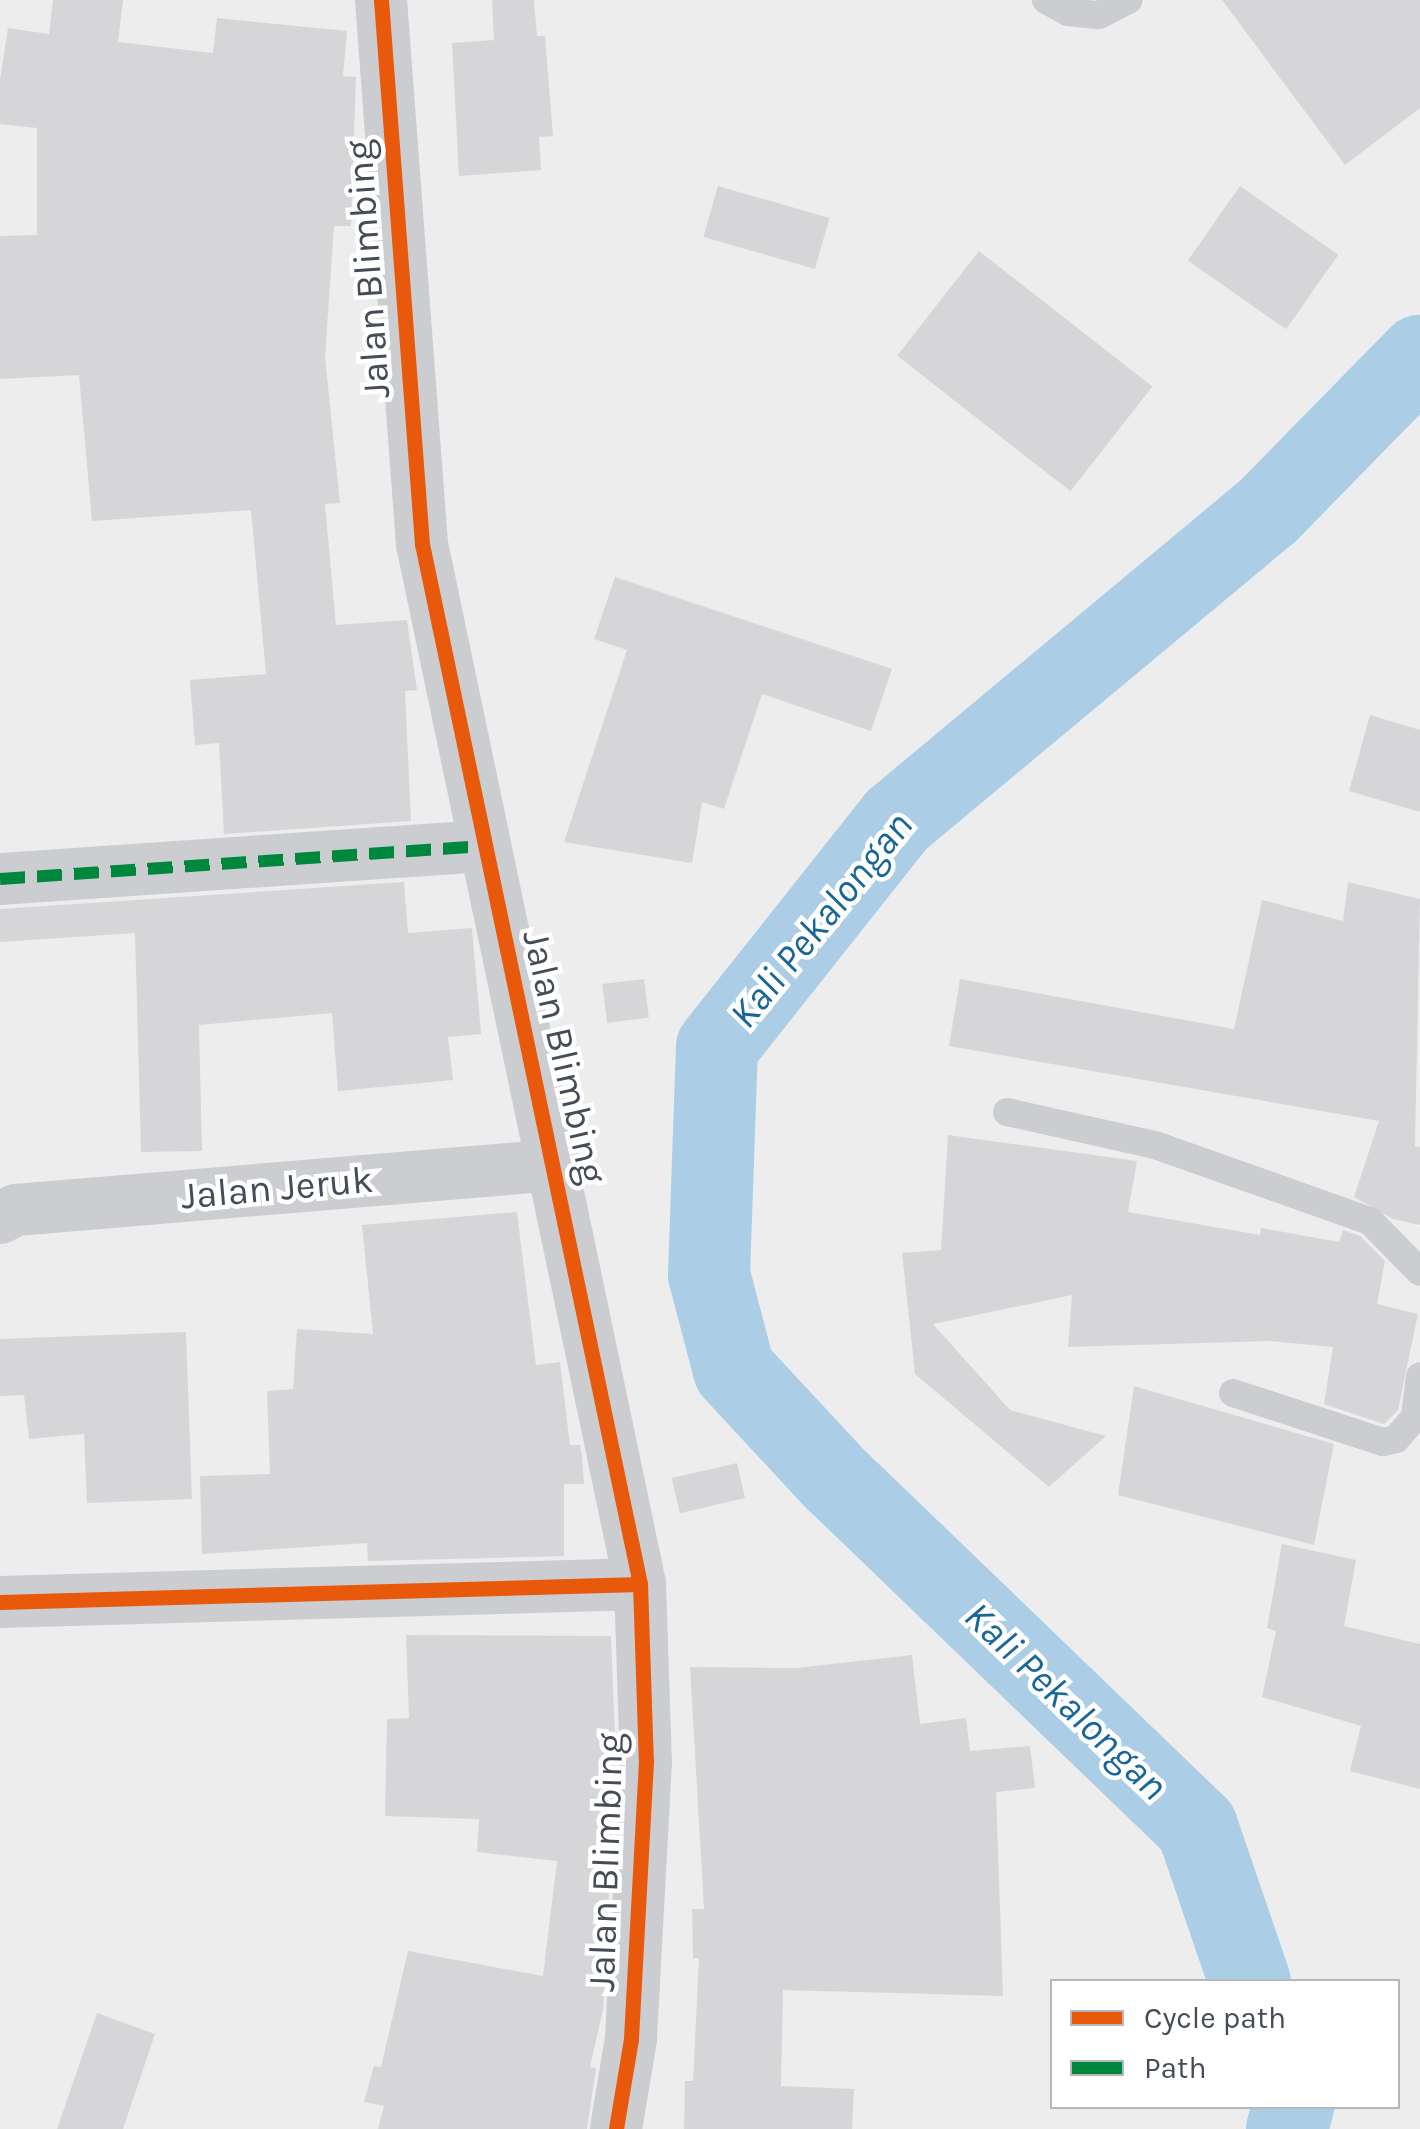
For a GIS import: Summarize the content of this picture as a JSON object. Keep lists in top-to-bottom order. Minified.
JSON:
{"streets":{"street":["Jalan Blimbing","Jalan Jeruk"]},"crossings":[["Jalan Blimbing","Jalan Jeruk"]],"water":["Kali Pekalongan"],"legend":["Cycle path","Path"]}
